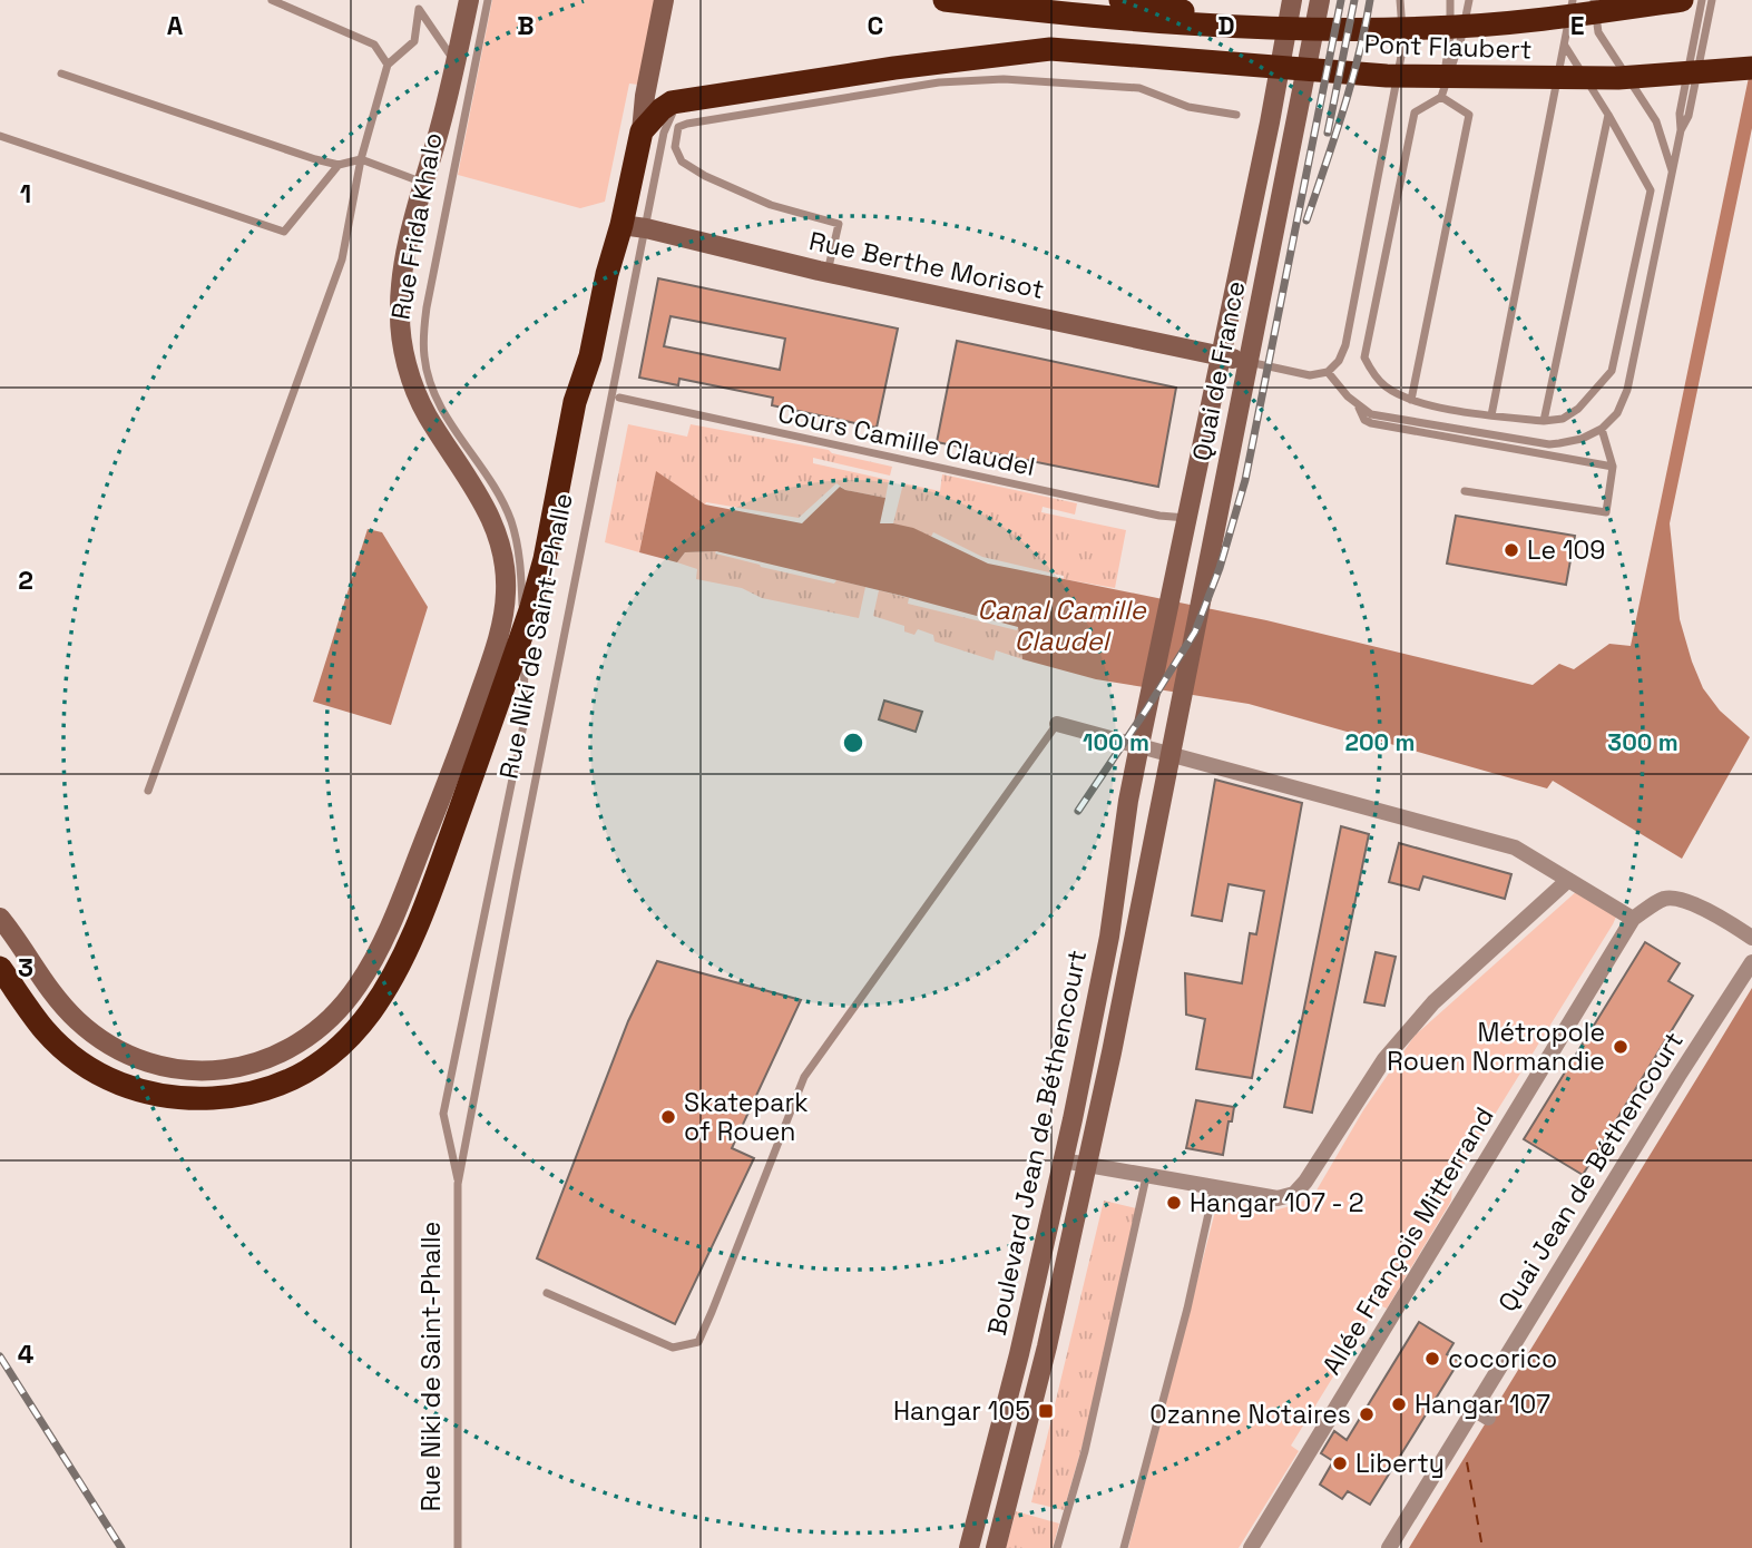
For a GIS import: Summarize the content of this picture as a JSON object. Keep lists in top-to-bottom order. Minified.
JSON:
{"streets":{"highway":["Pont Flaubert"],"main road":["Rue Frida Khalo","Rue Berthe Morisot","Quai de France","Boulevard Jean de Béthencourt"],"street":["Quai Jean de Béthencourt","Allée François Mitterrand"],"lane":["Cours Camille Claudel","Rue Niki de Saint-Phalle"]},"crossings":[["Pont Flaubert","Rue Niki de Saint-Phalle"],["Rue Frida Khalo","Rue Niki de Saint-Phalle"],["Rue Berthe Morisot","Quai de France"],["Rue Berthe Morisot","Rue Niki de Saint-Phalle"],["Quai de France","Cours Camille Claudel"],["Quai de France","Boulevard Jean de Béthencourt"]],"water":["Canal Camille Claudel"],"places":{"other":["Le 109","Métropole Rouen Normandie","Skatepark of Rouen","Hangar 107 - 2","cocorico","Hangar 107","Ozanne Notaires","Liberty"],"transit":["Hangar 105"]},"grid":{"columns":["A","B","C","D","E"],"rows":["1","2","3","4"]},"rings":["100 m","200 m","300 m"]}
